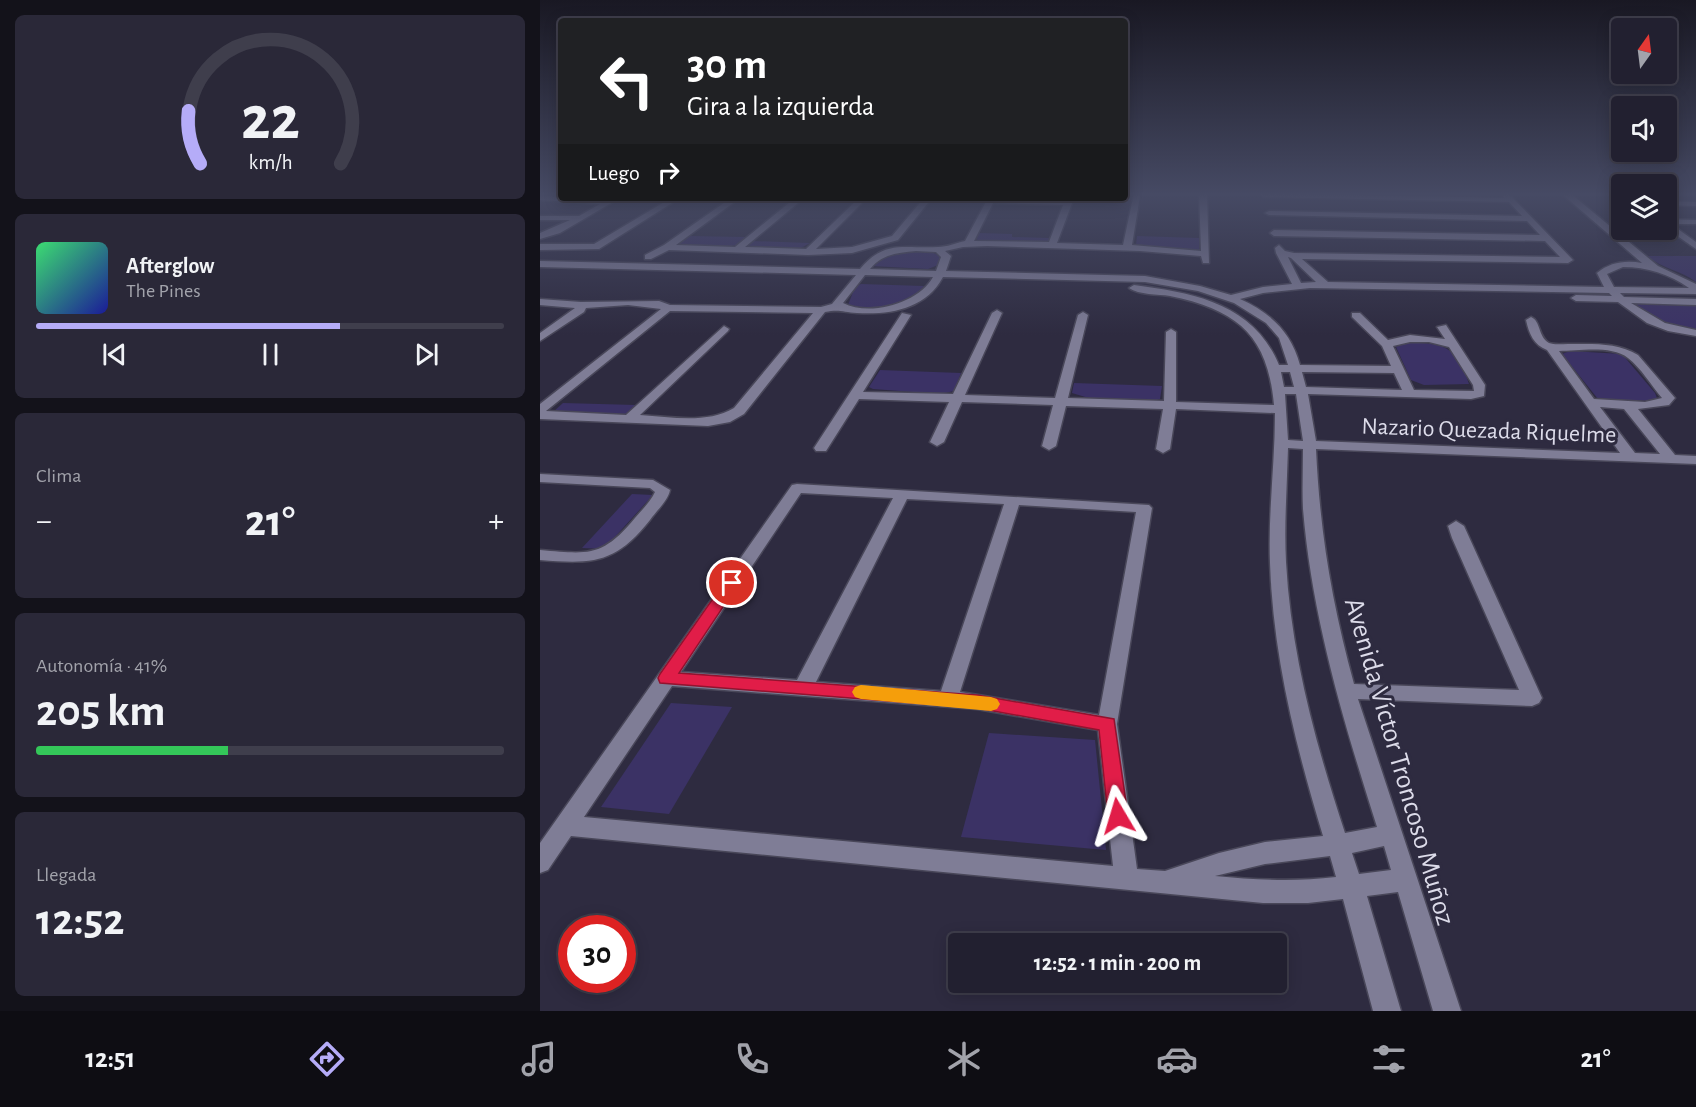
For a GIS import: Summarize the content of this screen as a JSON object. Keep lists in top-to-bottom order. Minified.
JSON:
{"streets":{"street":["Nazario Quezada Riquelme","Avenida Víctor Troncoso Muñoz"]},"crossings":[["Nazario Quezada Riquelme","Avenida Víctor Troncoso Muñoz"]],"north":"top","page":{"turn":["30 m","Gira a la izquierda"],"then":"Luego","song":["Afterglow","The Pines"],"tile":["Clima",["Autonomía · 41%","205 km"],["Llegada","12:52"]],"heat":["−","21°","+"],"limit":"30","trip":"12:52 · 1 min · 200 m","tabs":["12:51","21°"],"gauge":["22","km/h"]}}
